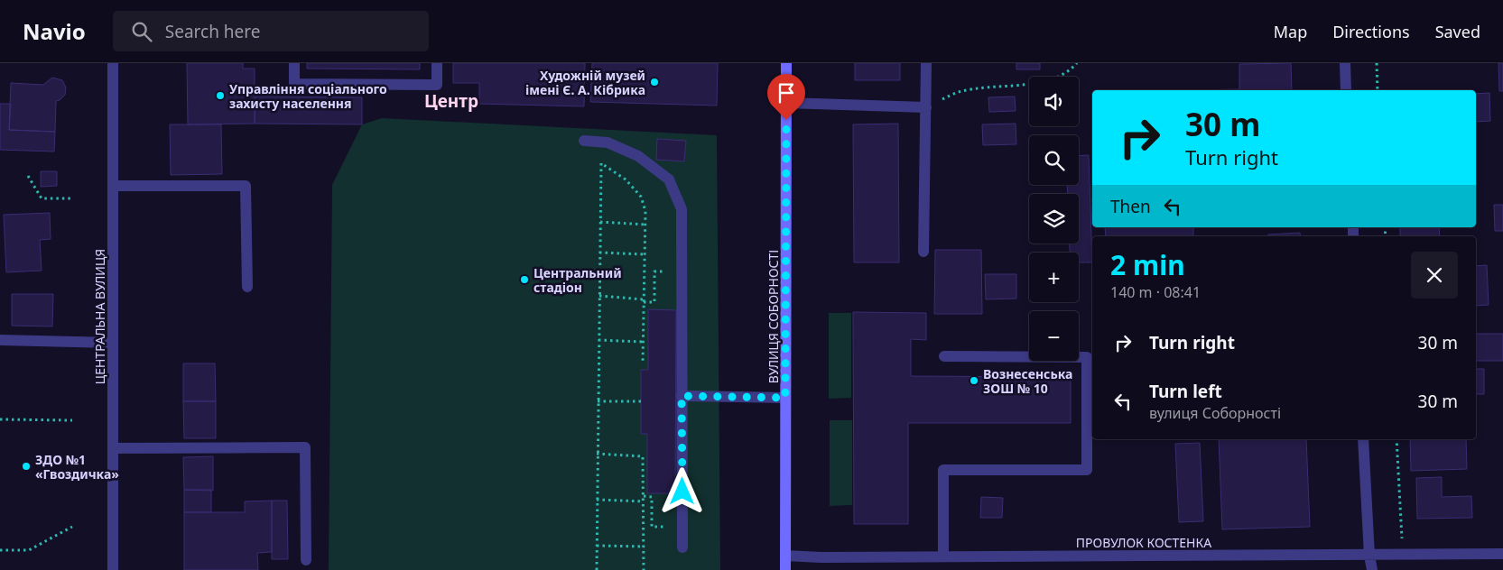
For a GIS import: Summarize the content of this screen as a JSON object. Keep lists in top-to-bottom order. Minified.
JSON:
{"streets":{"main road":["ВУЛИЦЯ СОБОРНОСТІ"],"street":["ЦЕНТРАЛЬНА ВУЛИЦЯ","ПРОВУЛОК КОСТЕНКА"]},"crossings":[["ВУЛИЦЯ СОБОРНОСТІ","ПРОВУЛОК КОСТЕНКА"]],"districts":["Центр"],"places":["Художній музей імені Є. А. Кібрика","Управління соціального захисту населення","Центральний стадіон","Вознесенська ЗОШ № 10","ЗДО №1 «Гвоздичка»"],"page":{"header":"Navio","search":"Search here","nav":["Map","Directions","Saved"],"map_buttons":["+","−"],"turn":["30 m","Turn right"],"then":"Then","heading":["2 min","140 m · 08:41"],"list":[{"name":"Turn right","value":"30 m"},{"name":"Turn left","note":"вулиця Соборності","value":"30 m"}]}}
